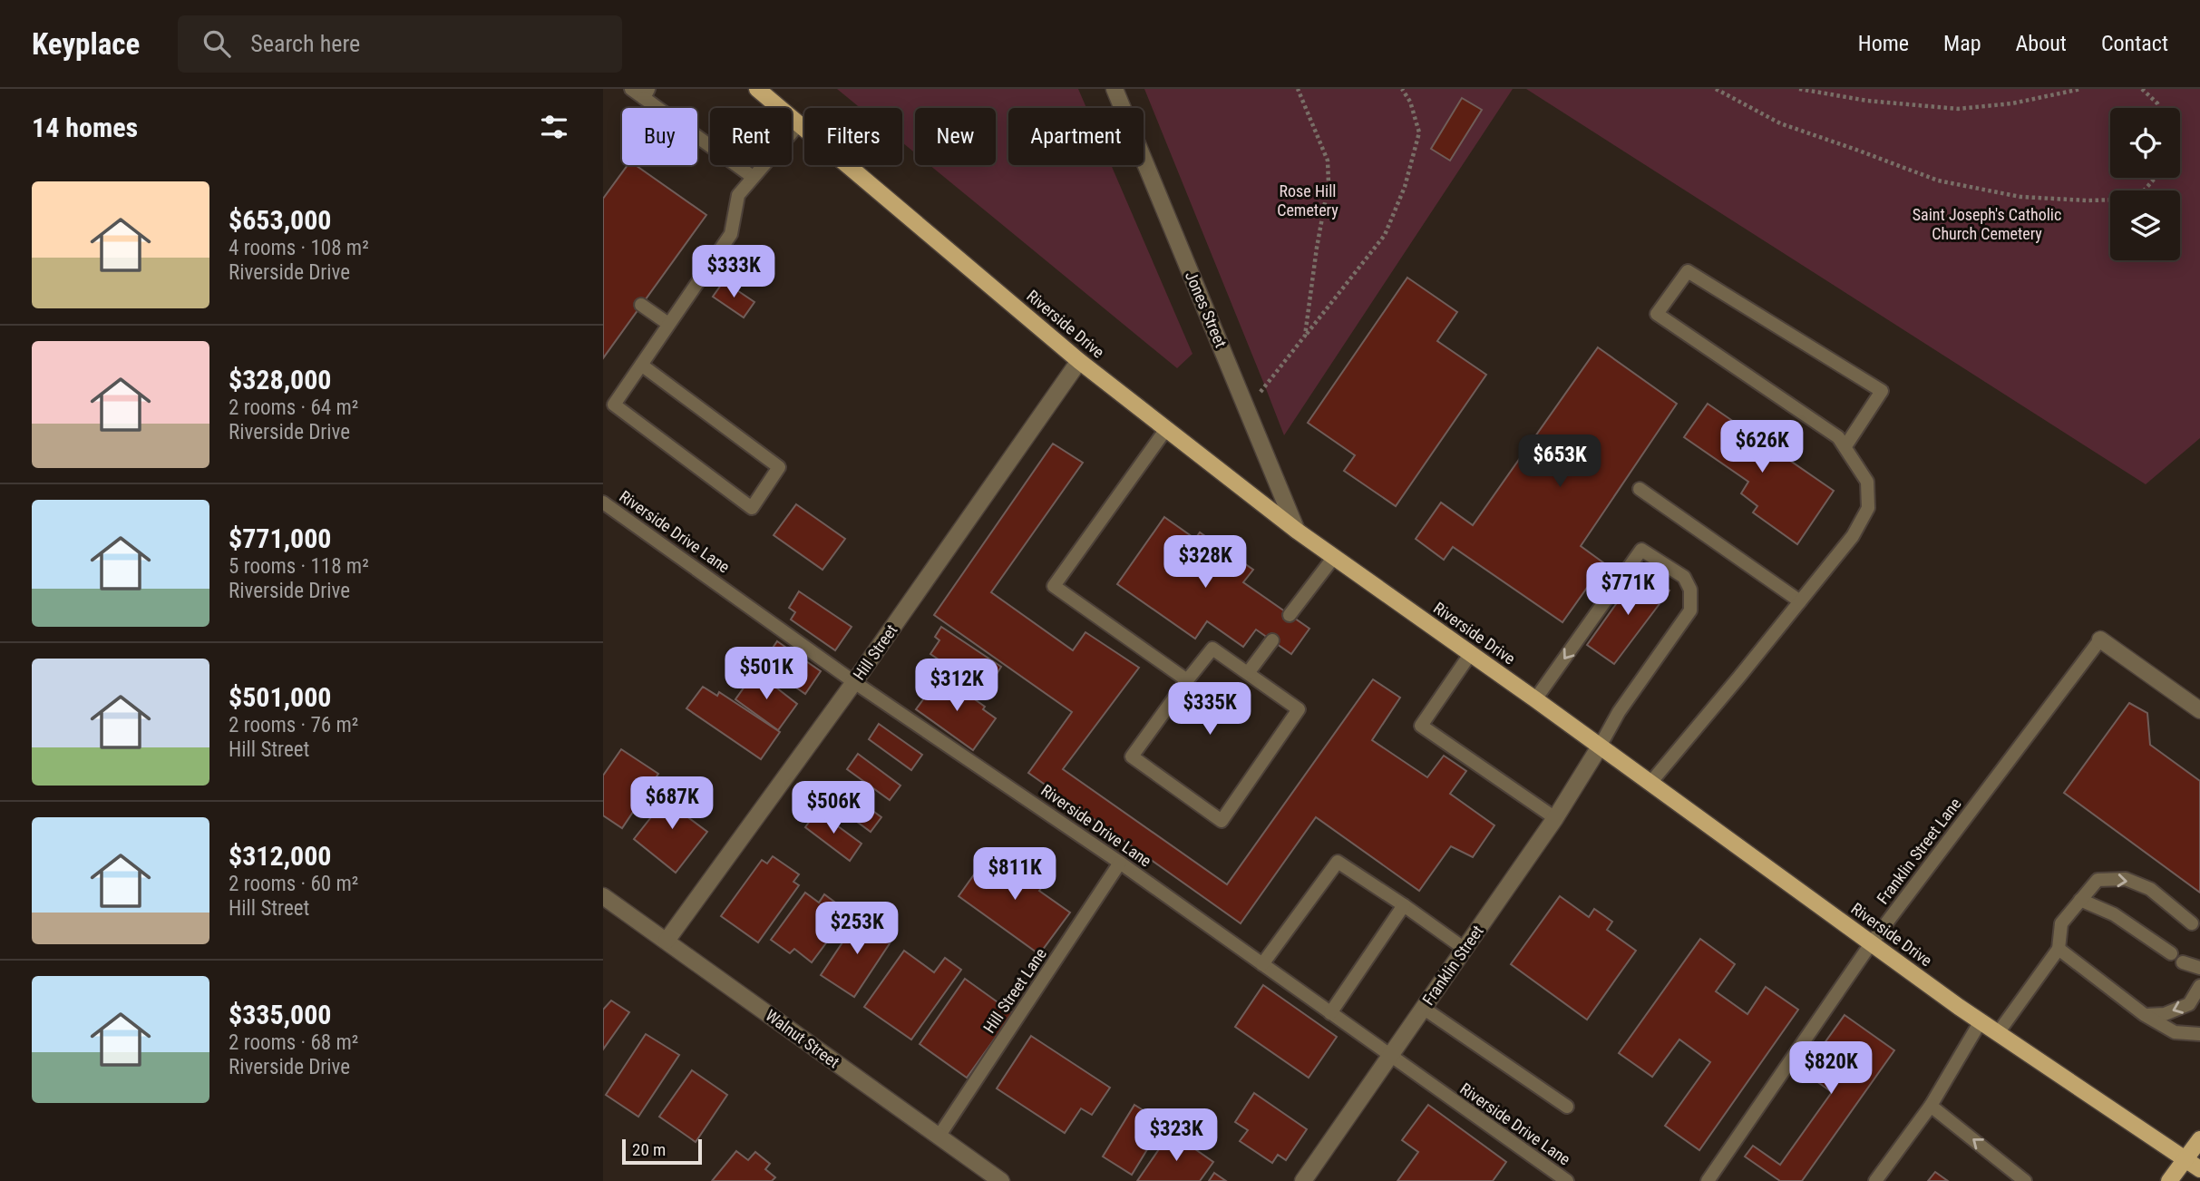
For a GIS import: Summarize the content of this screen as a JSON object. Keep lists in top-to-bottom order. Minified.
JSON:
{"streets":{"main road":["Riverside Drive"],"street":["Jones Street","Hill Street","Franklin Street","Walnut Street"],"lane":["Riverside Drive Lane","Franklin Street Lane","Hill Street Lane"]},"crossings":[["Jones Street","Riverside Drive"],["Riverside Drive","Hill Street"],["Riverside Drive","Franklin Street Lane"],["Riverside Drive","Franklin Street"],["Riverside Drive Lane","Hill Street"],["Riverside Drive Lane","Franklin Street"],["Riverside Drive Lane","Hill Street Lane"],["Hill Street","Walnut Street"],["Hill Street Lane","Walnut Street"]],"parks":["Rose Hill Cemetery","Saint Joseph's Catholic Church Cemetery"],"scale_bar":"20 m","page":{"header":"Keyplace","search":"Search here","nav":["Home","Map","About","Contact"],"heading":"14 homes","chip":["Buy","Rent","Filters","New","Apartment"],"list":[{"name":"$653,000","note":"4 rooms · 108 m² · Riverside Drive"},{"name":"$328,000","note":"2 rooms · 64 m² · Riverside Drive"},{"name":"$771,000","note":"5 rooms · 118 m² · Riverside Drive"},{"name":"$501,000","note":"2 rooms · 76 m² · Hill Street"},{"name":"$312,000","note":"2 rooms · 60 m² · Hill Street"},{"name":"$335,000","note":"2 rooms · 68 m² · Riverside Drive"}],"price":["$333K","$626K","$653K","$328K","$771K","$501K","$312K","$335K","$687K","$506K","$811K","$253K","$820K","$323K"],"scale":"20 m"}}
